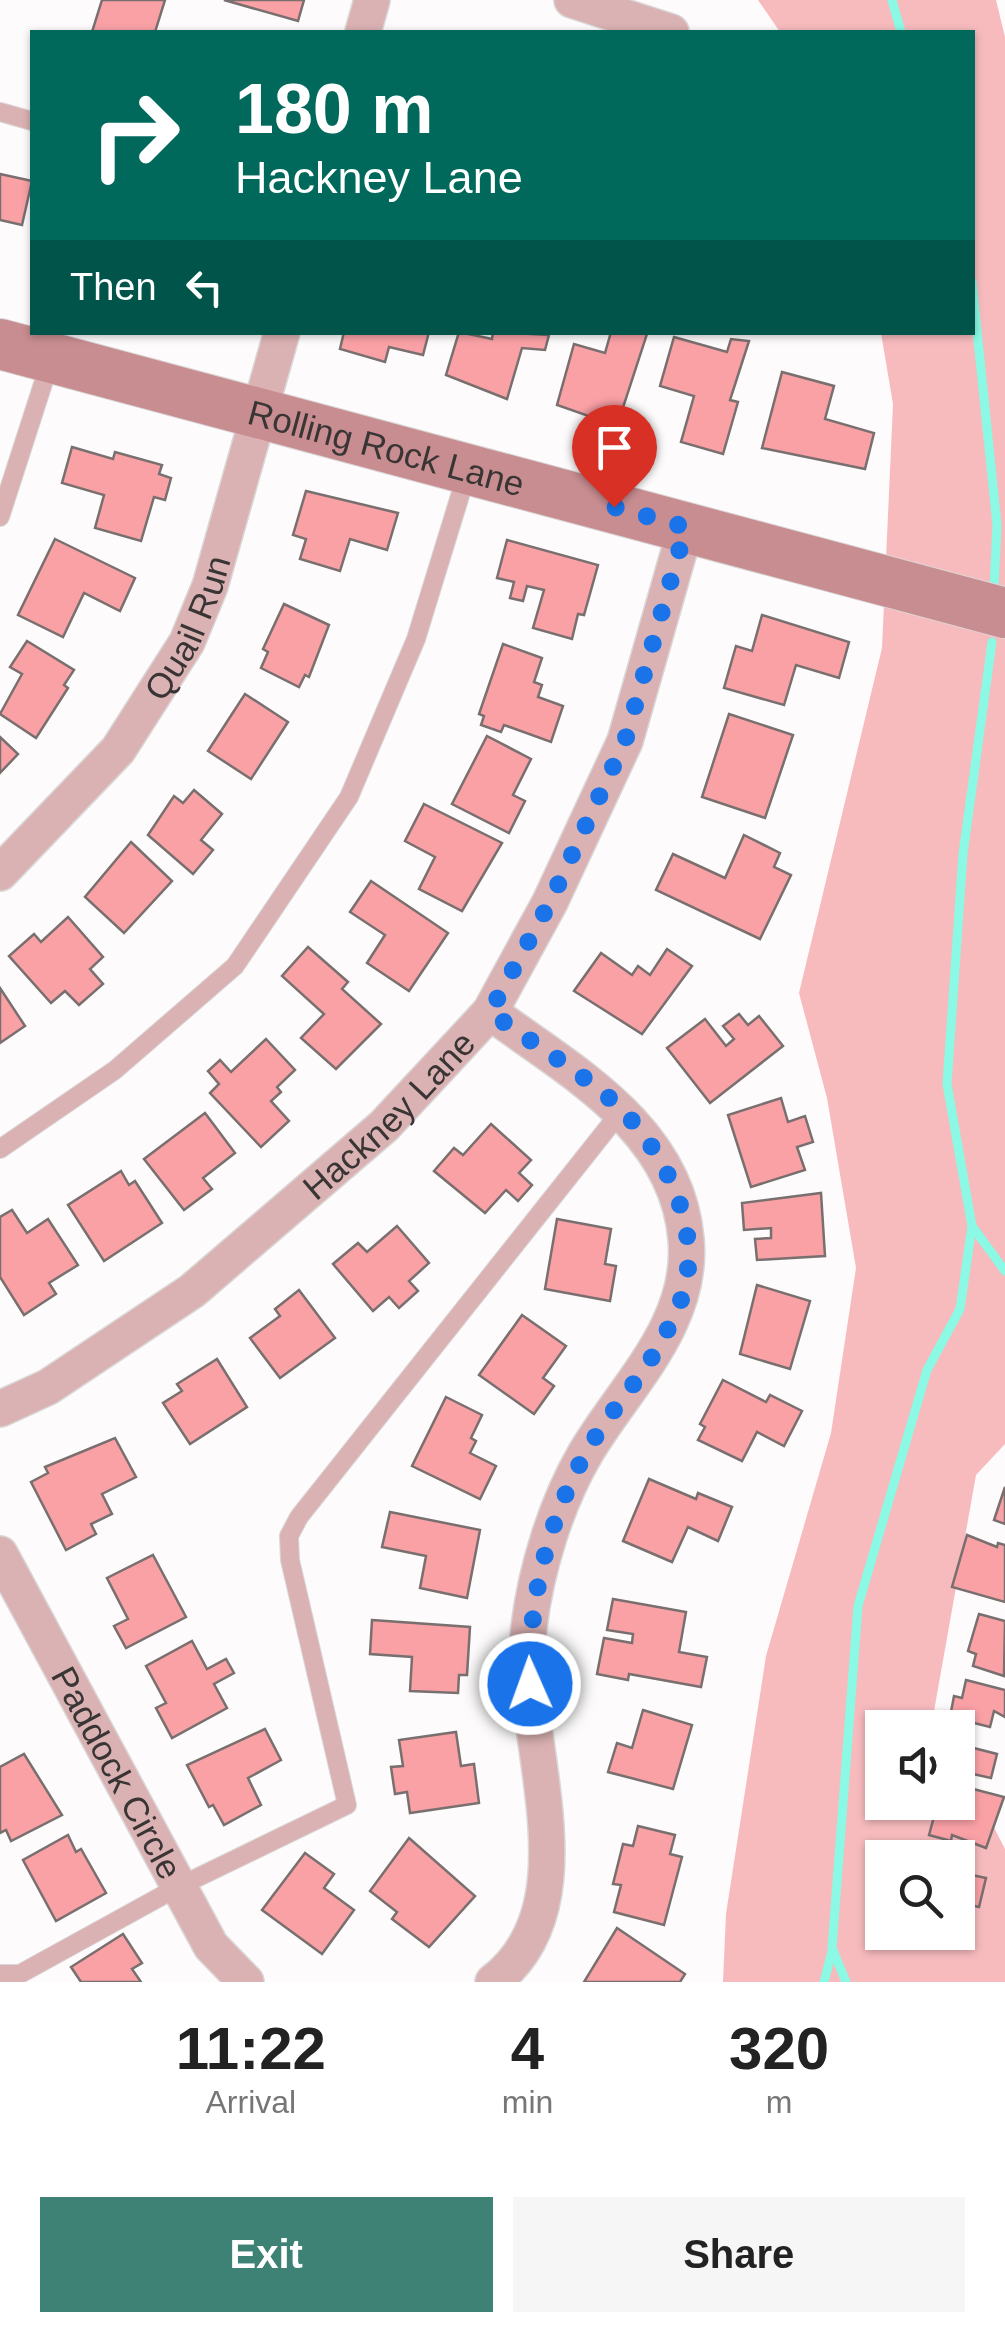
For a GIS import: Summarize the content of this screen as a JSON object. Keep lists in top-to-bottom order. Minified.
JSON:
{"streets":{"street":["Rolling Rock Lane","Quail Run","Hackney Lane","Paddock Circle"]},"crossings":[["Rolling Rock Lane","Quail Run"],["Rolling Rock Lane","Hackney Lane"]],"page":{"turn":["180 m","Hackney Lane"],"then":"Then","eta":["11:22","Arrival","4","min","320","m"],"buttons":["Exit","Share"]}}
